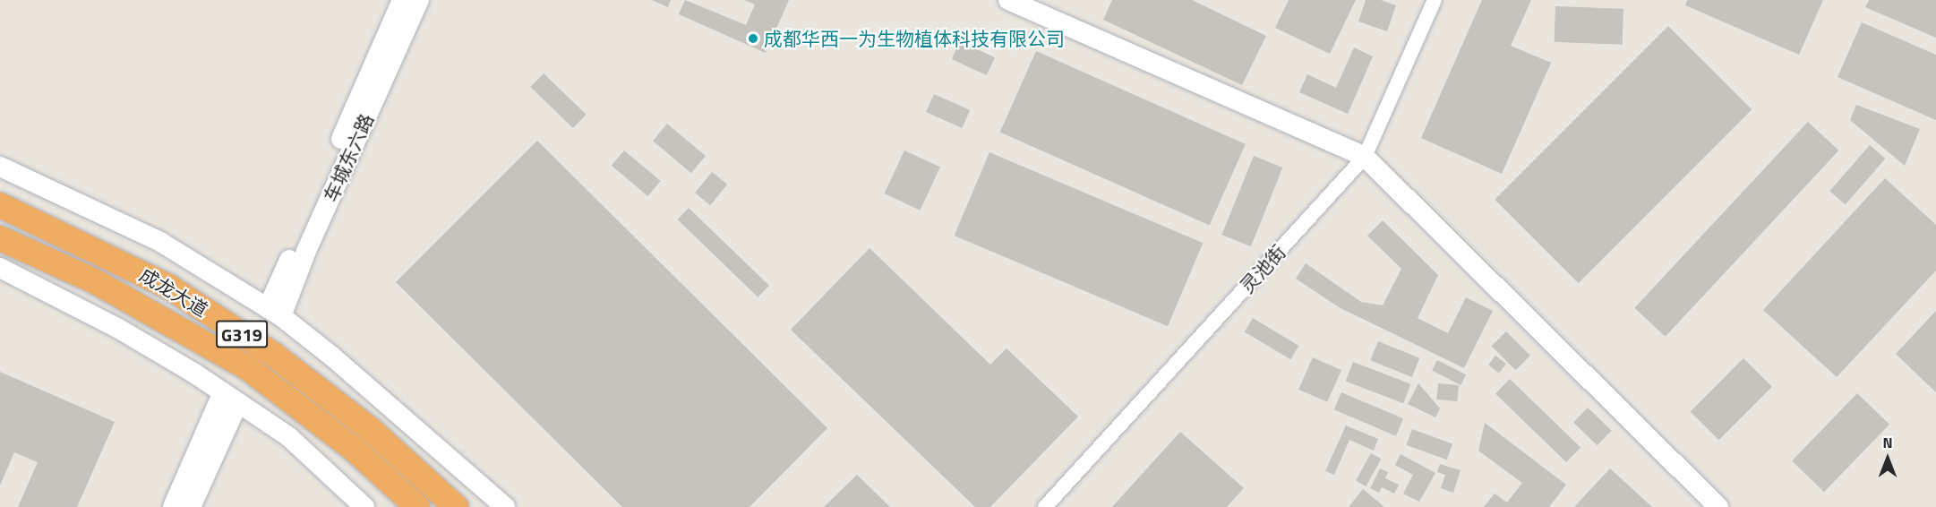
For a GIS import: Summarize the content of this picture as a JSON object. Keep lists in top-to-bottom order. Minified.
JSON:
{"streets":{"highway":["成龙大道","G319"],"street":["车城东六路","灵池街"]},"places":["成都华西一为生物植体科技有限公司"],"north":"top"}
